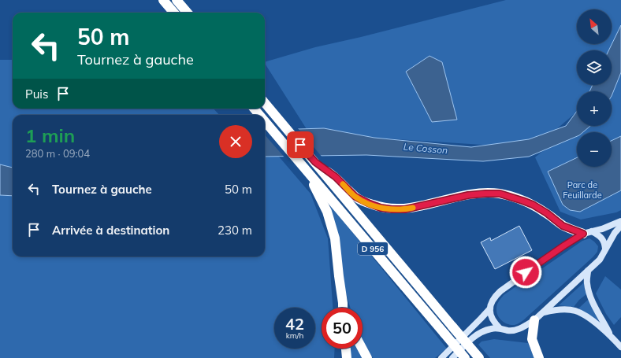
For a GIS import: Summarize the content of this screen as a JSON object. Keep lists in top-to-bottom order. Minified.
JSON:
{"streets":{"highway":["D 956"]},"water":["Le Cosson"],"parks":["Parc de Feuillarde"],"north":"top left","page":{"map_buttons":["+","−"],"turn":["50 m","Tournez à gauche"],"then":"Puis","heading":["1 min","280 m · 09:04"],"list":[{"name":"Tournez à gauche","value":"50 m"},{"name":"Arrivée à destination","value":"230 m"}],"speed":"42 km/h","limit":"50"}}
